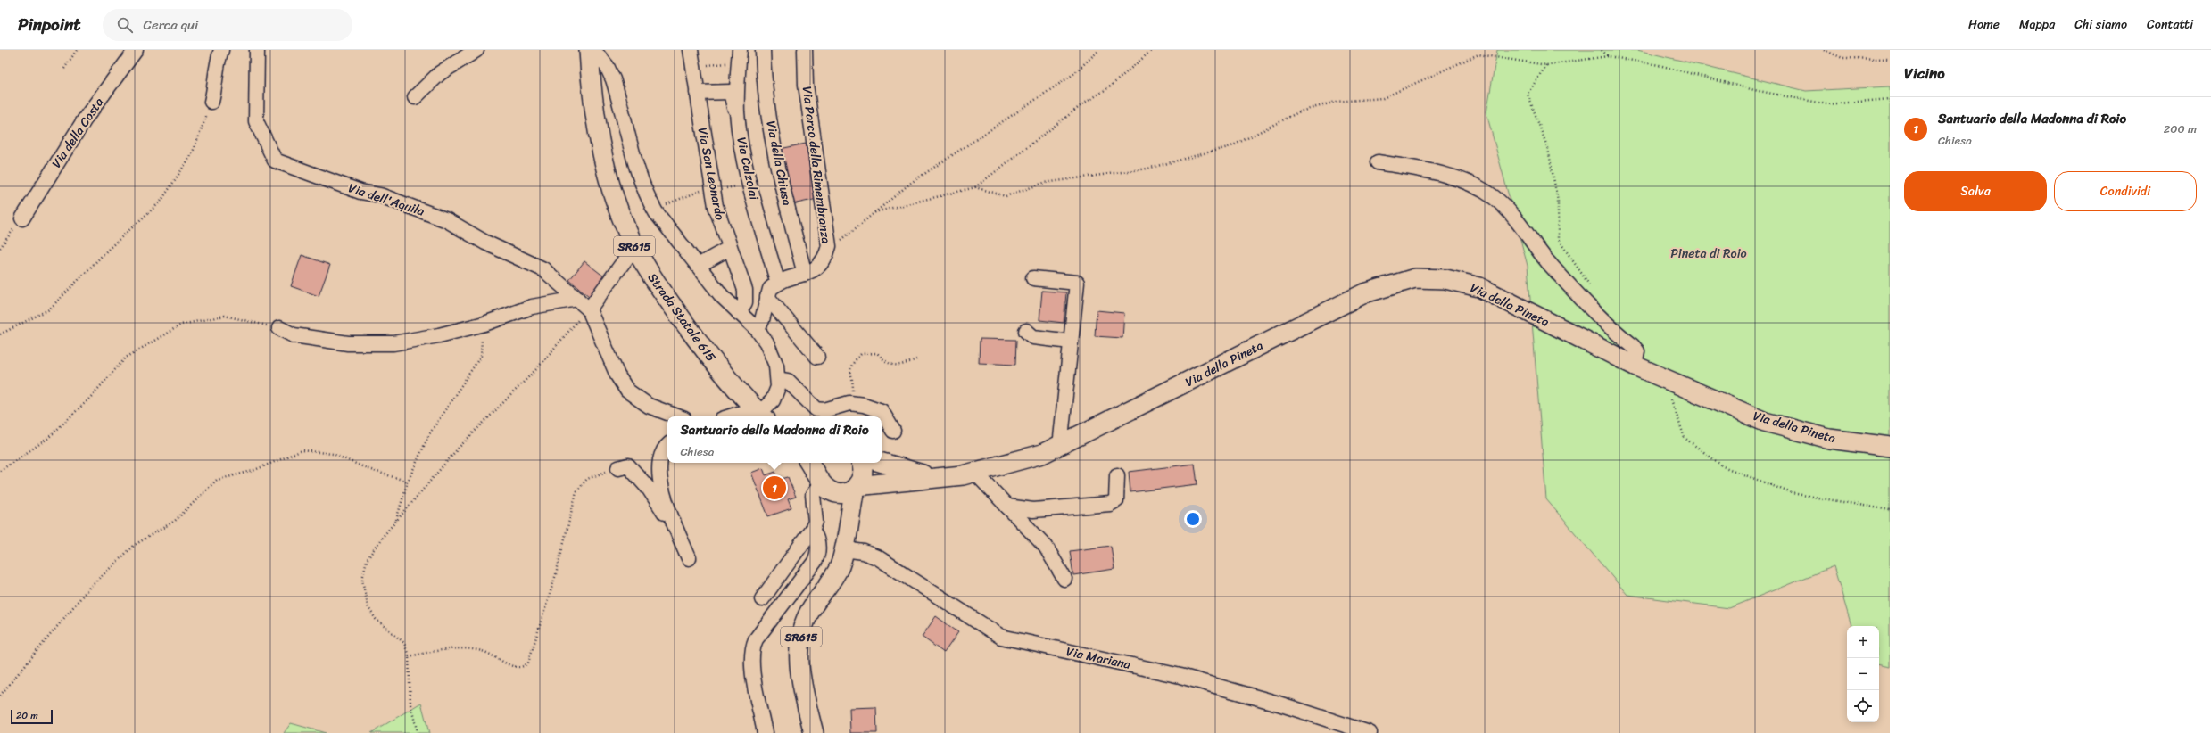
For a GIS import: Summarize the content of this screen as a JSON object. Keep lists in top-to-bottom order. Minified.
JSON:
{"streets":{"main road":["SR615","Via della Pineta","Strada Statale 615"],"street":["Via della Costa","Via della Chiusa","Via Parco della Rimembranza","Via Calzolai","Via San Leonardo","Via dell'Aquila","Via Mariana"]},"crossings":[["Via della Chiusa","Via Parco della Rimembranza"],["Via Parco della Rimembranza","Via Calzolai"],["SR615","Via della Pineta"],["SR615","Via Mariana"]],"parks":["Pineta di Roio"],"scale_bar":"20 m","page":{"header":"Pinpoint","search":"Cerca qui","nav":["Home","Mappa","Chi siamo","Contatti"],"heading":"Vicino","list":[{"mark":"1","name":"Santuario della Madonna di Roio","note":"Chiesa","value":"200 m"}],"buttons":["Salva","Condividi"],"popup":["Santuario della Madonna di Roio","Chiesa"],"pins":"1","map_buttons":["+","−"],"scale":"20 m"}}
